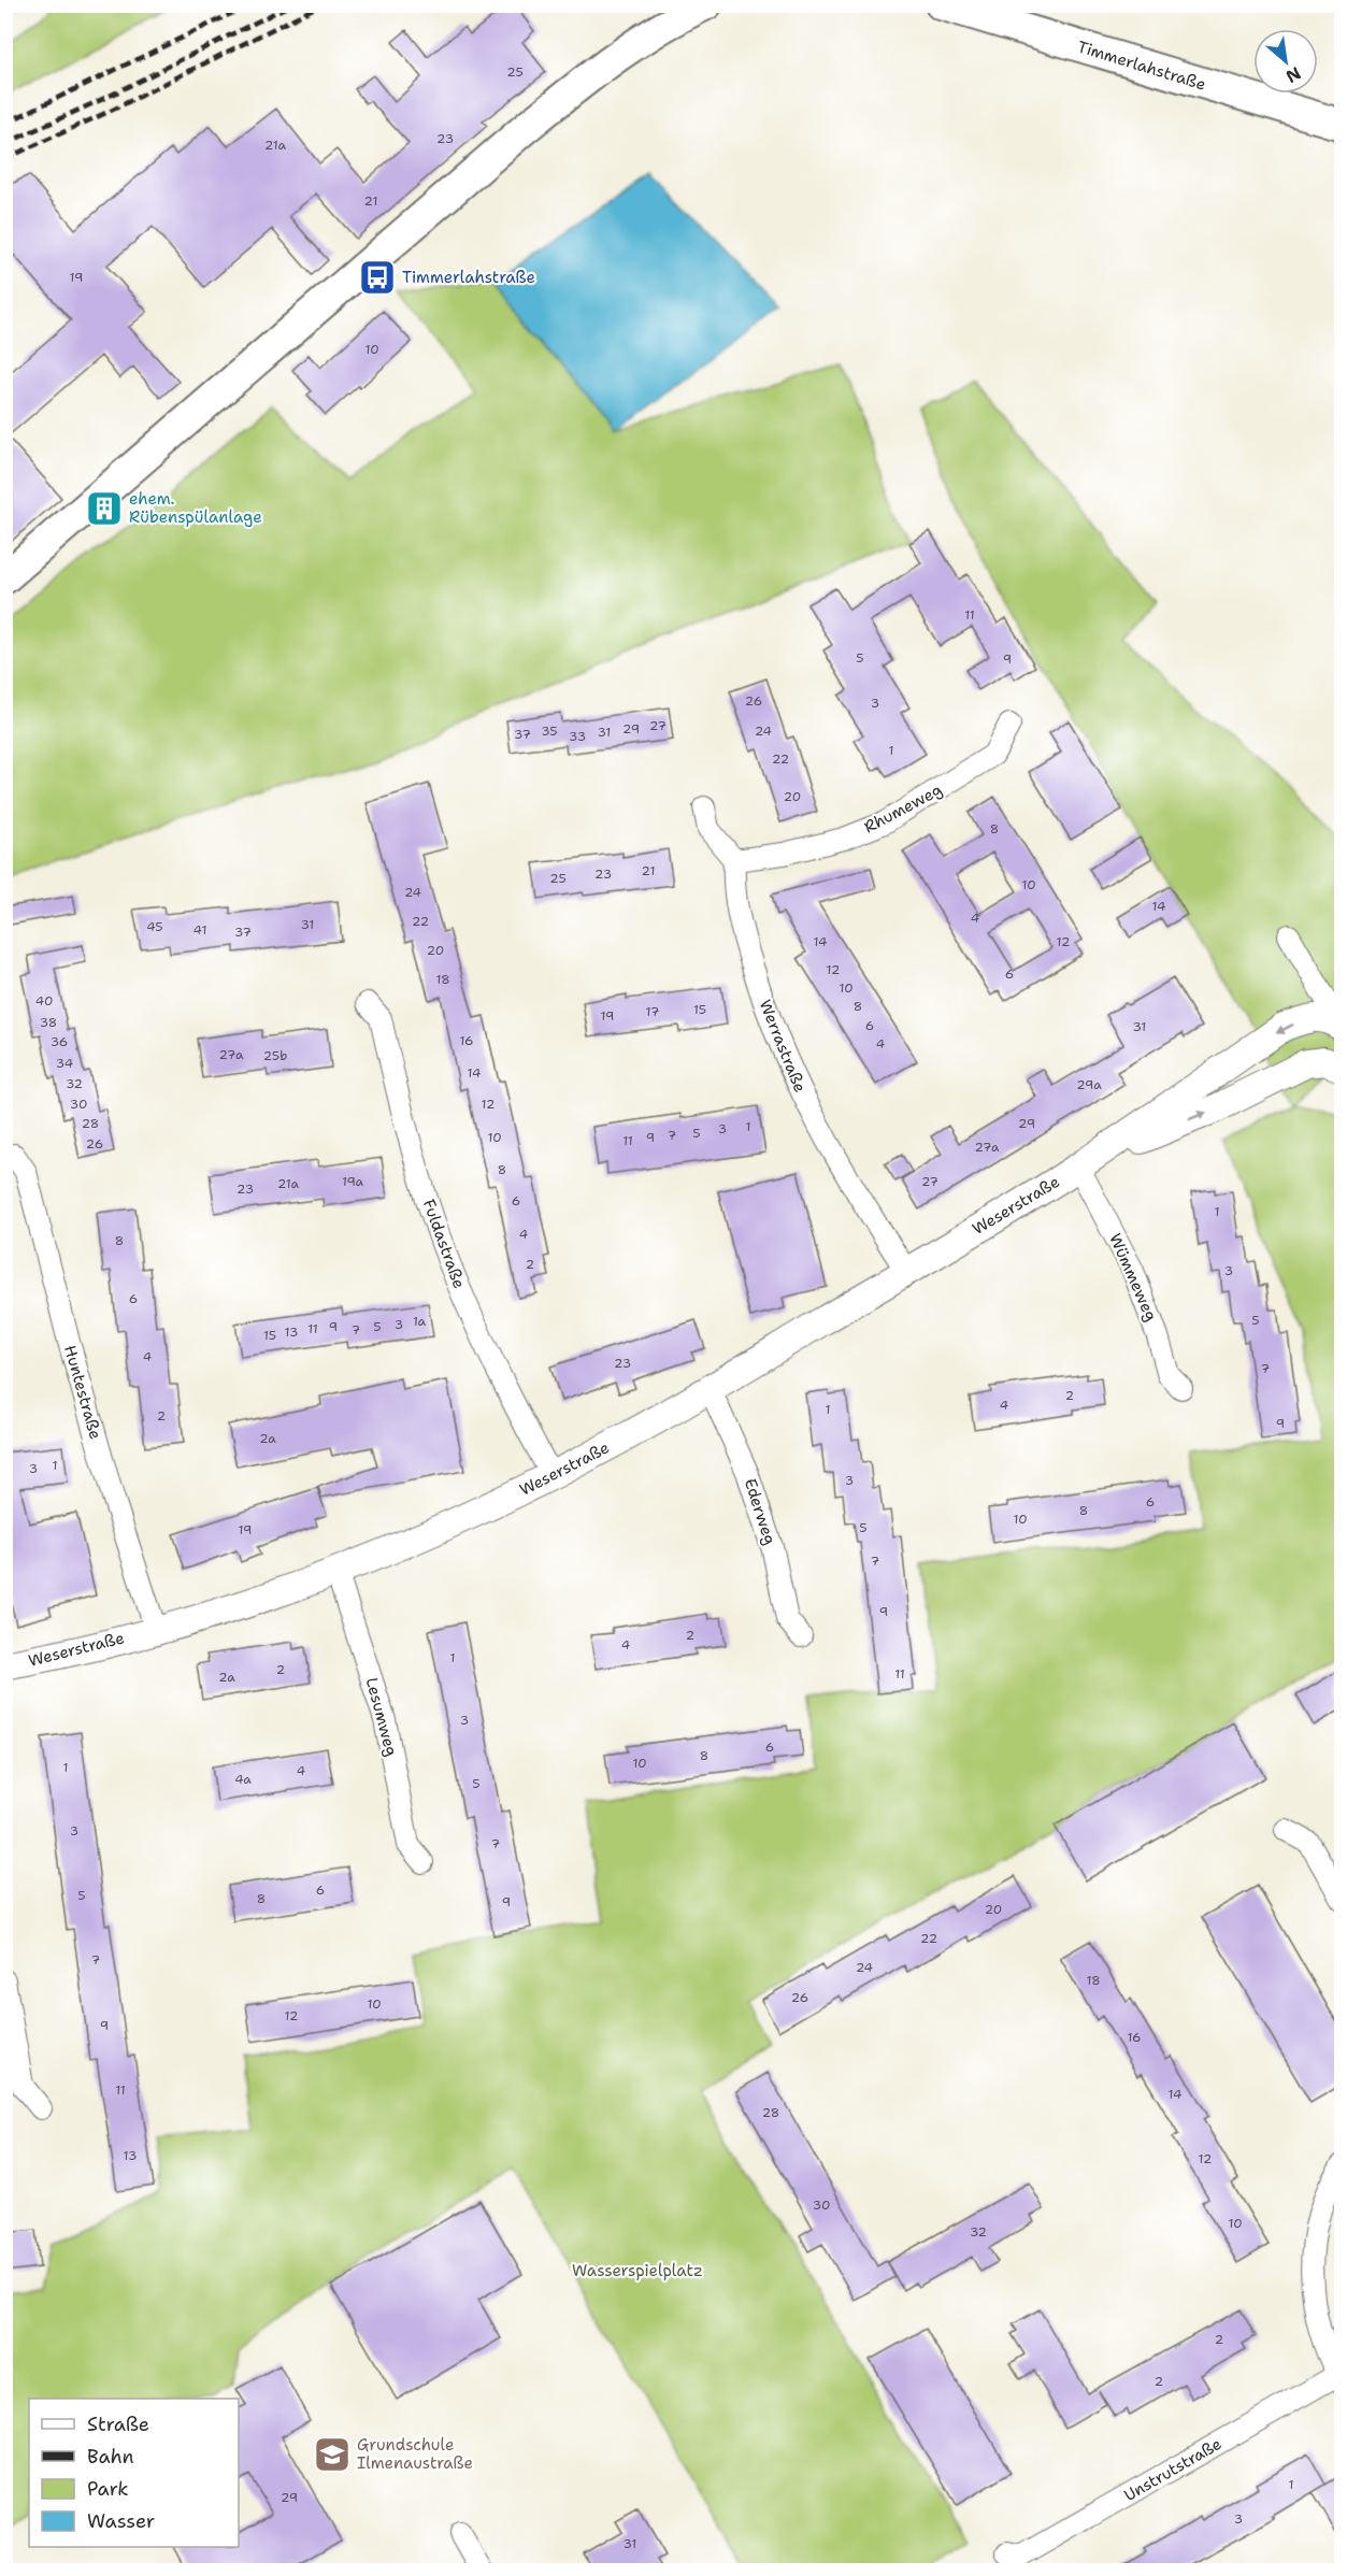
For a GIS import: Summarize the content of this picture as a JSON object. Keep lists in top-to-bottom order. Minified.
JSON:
{"streets":{"main road":["Timmerlahstraße"],"street":["Rhumeweg","Werrastraße","Weserstraße","Fuldastraße","Wümmeweg","Huntestraße","Ederweg","Lesumweg","Unstrutstraße"]},"crossings":[["Rhumeweg","Werrastraße"],["Werrastraße","Weserstraße"],["Weserstraße","Fuldastraße"],["Weserstraße","Wümmeweg"],["Weserstraße","Huntestraße"],["Weserstraße","Ederweg"],["Weserstraße","Lesumweg"]],"parks":["Wasserspielplatz"],"places":{"bus stop":["Timmerlahstraße"],"building":["ehem. Rübenspülanlage"],"school or university":["Grundschule Ilmenaustraße"]},"house_numbers":["25","23","21a","21","19","10","11","5","9","26","3","27","29","35","24","31","37","33","1","22","20","8","21","23","25","10","24","14","4","22","31","45","41","37","14","12","20","12","6","18","10","40","8","15","17","19","38","6","31","16","36","4","27a","25b","34","14","32","29a","30","12","28","29","1","3","5","7","10","9","11","26","27a","8","19a","27","21a","23","6","1","4","8","2","3","6","5","1a","3","9","5","11","7","13","15","4","23","7","2","4","1","2","9","2a","1","3","3","6","8","10","5","19","7","9","2","4","1","2","11","2a","3","6","8","10","1","4","4a","5","3","7","6","5","8","9","20","22","7","24","18","26","10","12","9","16","11","14","28","13","12","30","10","32","2","2","1","29","3","31"],"legend":["Straße","Bahn","Park","Wasser"],"north":"bottom right"}
